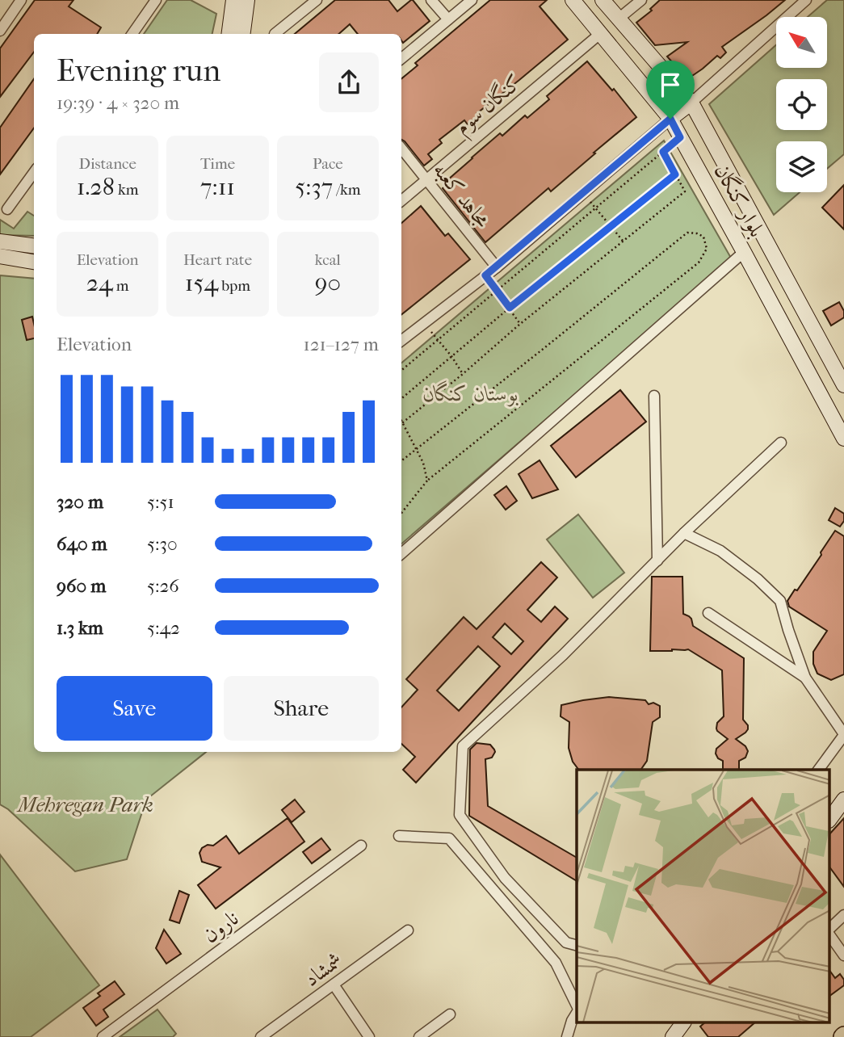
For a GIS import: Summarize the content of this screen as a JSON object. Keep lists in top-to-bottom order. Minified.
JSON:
{"streets":{"main road":["بلوار کنگان"],"street":["کنگان سوم","مجاهد کعبه","نارون","شمشاد"]},"crossings":[["کنگان سوم","مجاهد کعبه"],["کنگان سوم","بلوار کنگان"]],"parks":["بوستان کنگان","Mehregan Park"],"north":"top left","page":{"heading":["Evening run","19:39 · 4 × 320 m"],"stats":[["Distance","1.28 km"],["Time","7:11"],["Pace","5:37 /km"],["Elevation","24 m"],["Heart rate","154 bpm"],["kcal","90"]],"chart":["Elevation","121–127 m"],"list":[{"name":"320 m","note":"5:51"},{"name":"640 m","note":"5:30"},{"name":"960 m","note":"5:26"},{"name":"1.3 km","note":"5:42"}],"buttons":["Save","Share"]}}
